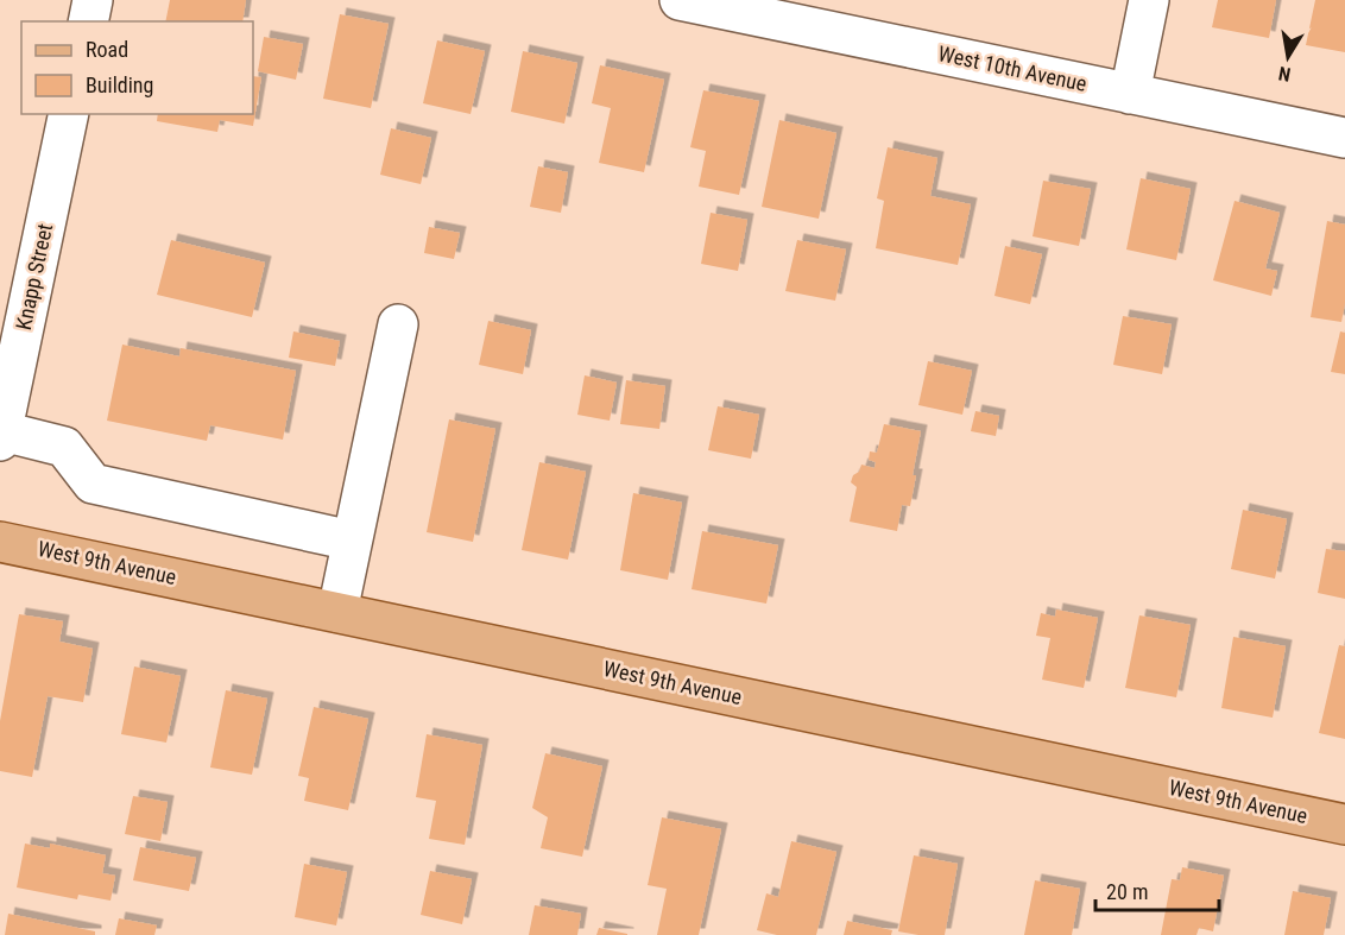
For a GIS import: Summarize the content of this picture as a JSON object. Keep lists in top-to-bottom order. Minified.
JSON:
{"streets":{"main road":["West 9th Avenue"],"street":["West 10th Avenue","Knapp Street"]},"legend":["Road","Building"],"scale_bar":"20 m","north":"bottom"}
